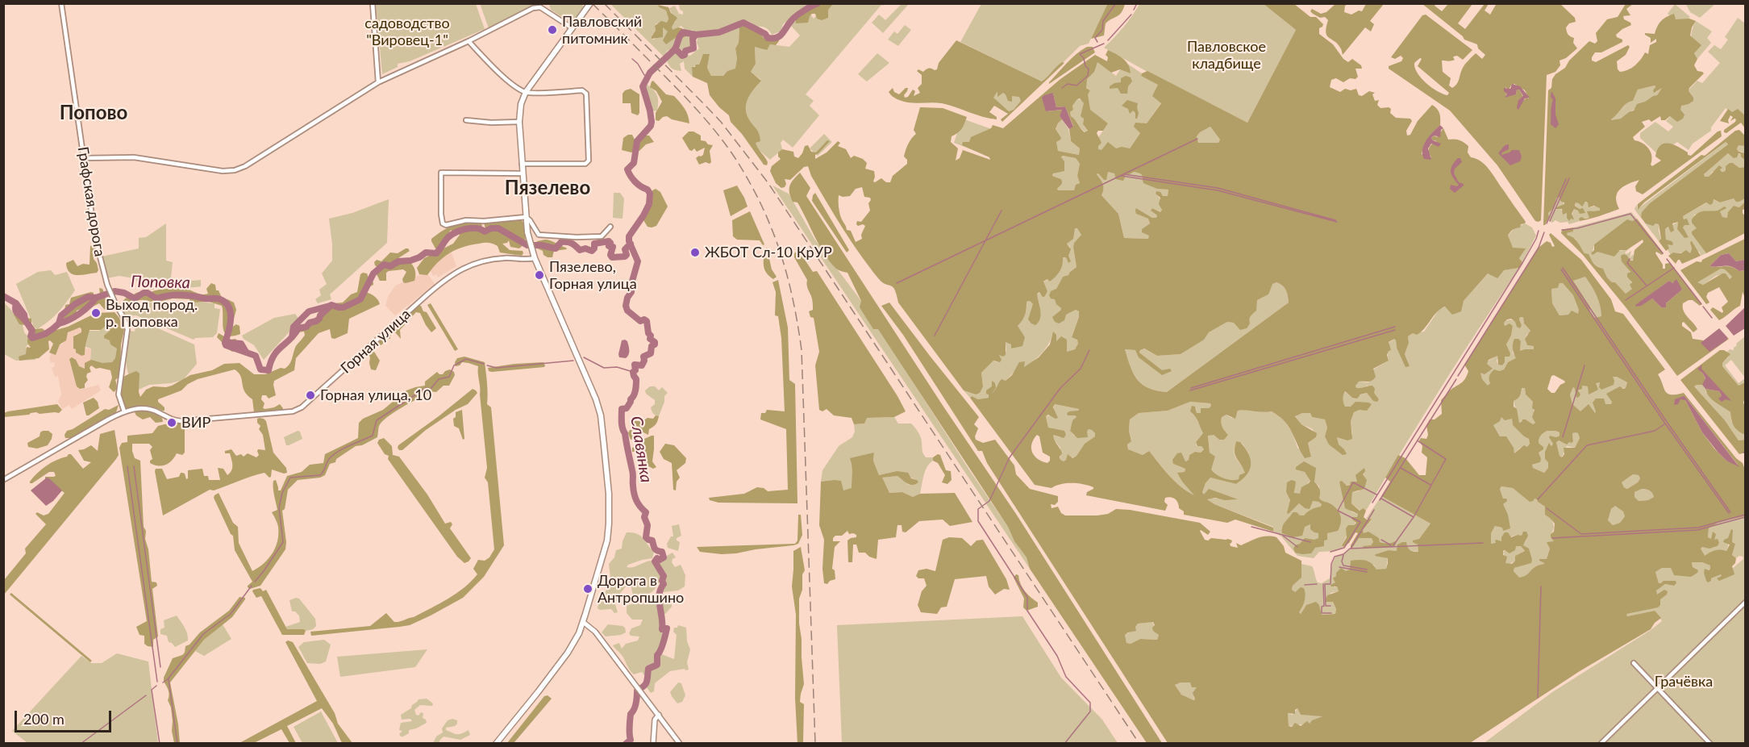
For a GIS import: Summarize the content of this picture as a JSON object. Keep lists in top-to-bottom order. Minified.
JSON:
{"streets":{"street":["Графская дорога","Горная улица"]},"crossings":[["Графская дорога","Горная улица"]],"districts":["Попово","Пязелево"],"water":["Поповка","Славянка"],"parks":["садоводство \"Вировец-1\"","Павловское кладбище","Грачёвка"],"places":["Павловский питомник","ЖБОТ Сл-10 КрУР","Пязелево, Горная улица","Выход пород. р. Поповка","Горная улица, 10","ВИР","Дорога в Антропшино"],"scale_bar":"200 m"}
